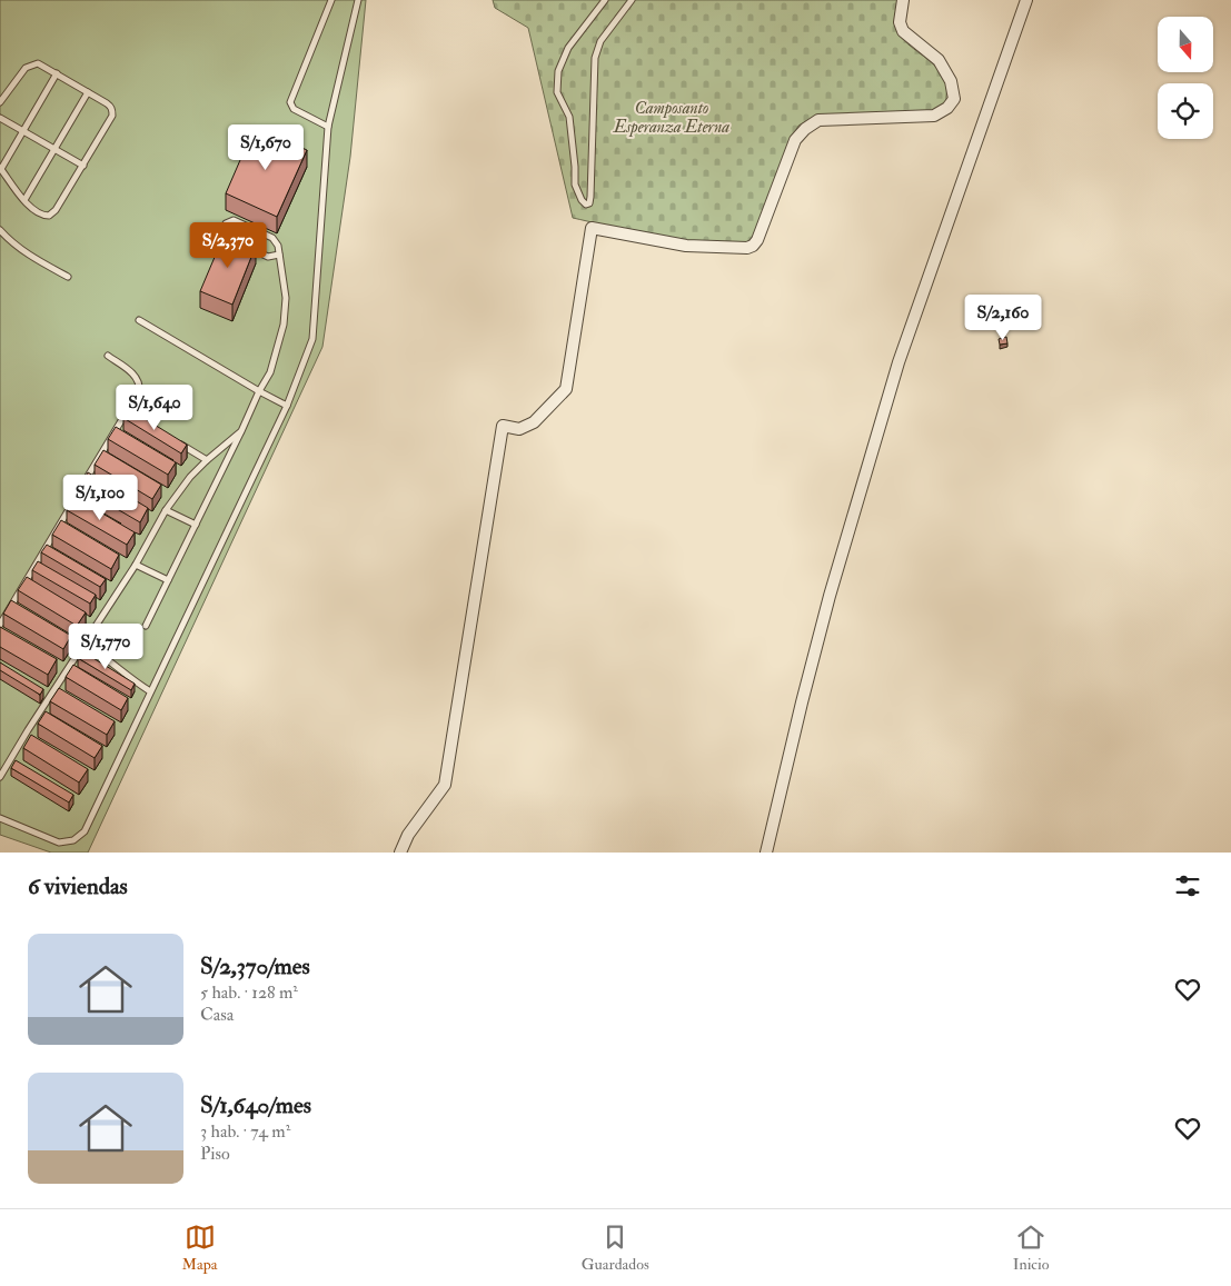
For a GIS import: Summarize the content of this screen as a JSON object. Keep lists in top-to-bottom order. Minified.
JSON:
{"parks":["Camposanto Esperanza Eterna"],"north":"bottom","page":{"price":["S/1,670","S/2,370","S/2,160","S/1,640","S/1,100","S/1,770"],"heading":"6 viviendas","list":[{"name":"S/2,370/mes","note":"5 hab. · 128 m² · Casa"},{"name":"S/1,640/mes","note":"3 hab. · 74 m² · Piso"}],"tabs":["Mapa","Guardados","Inicio"]}}
